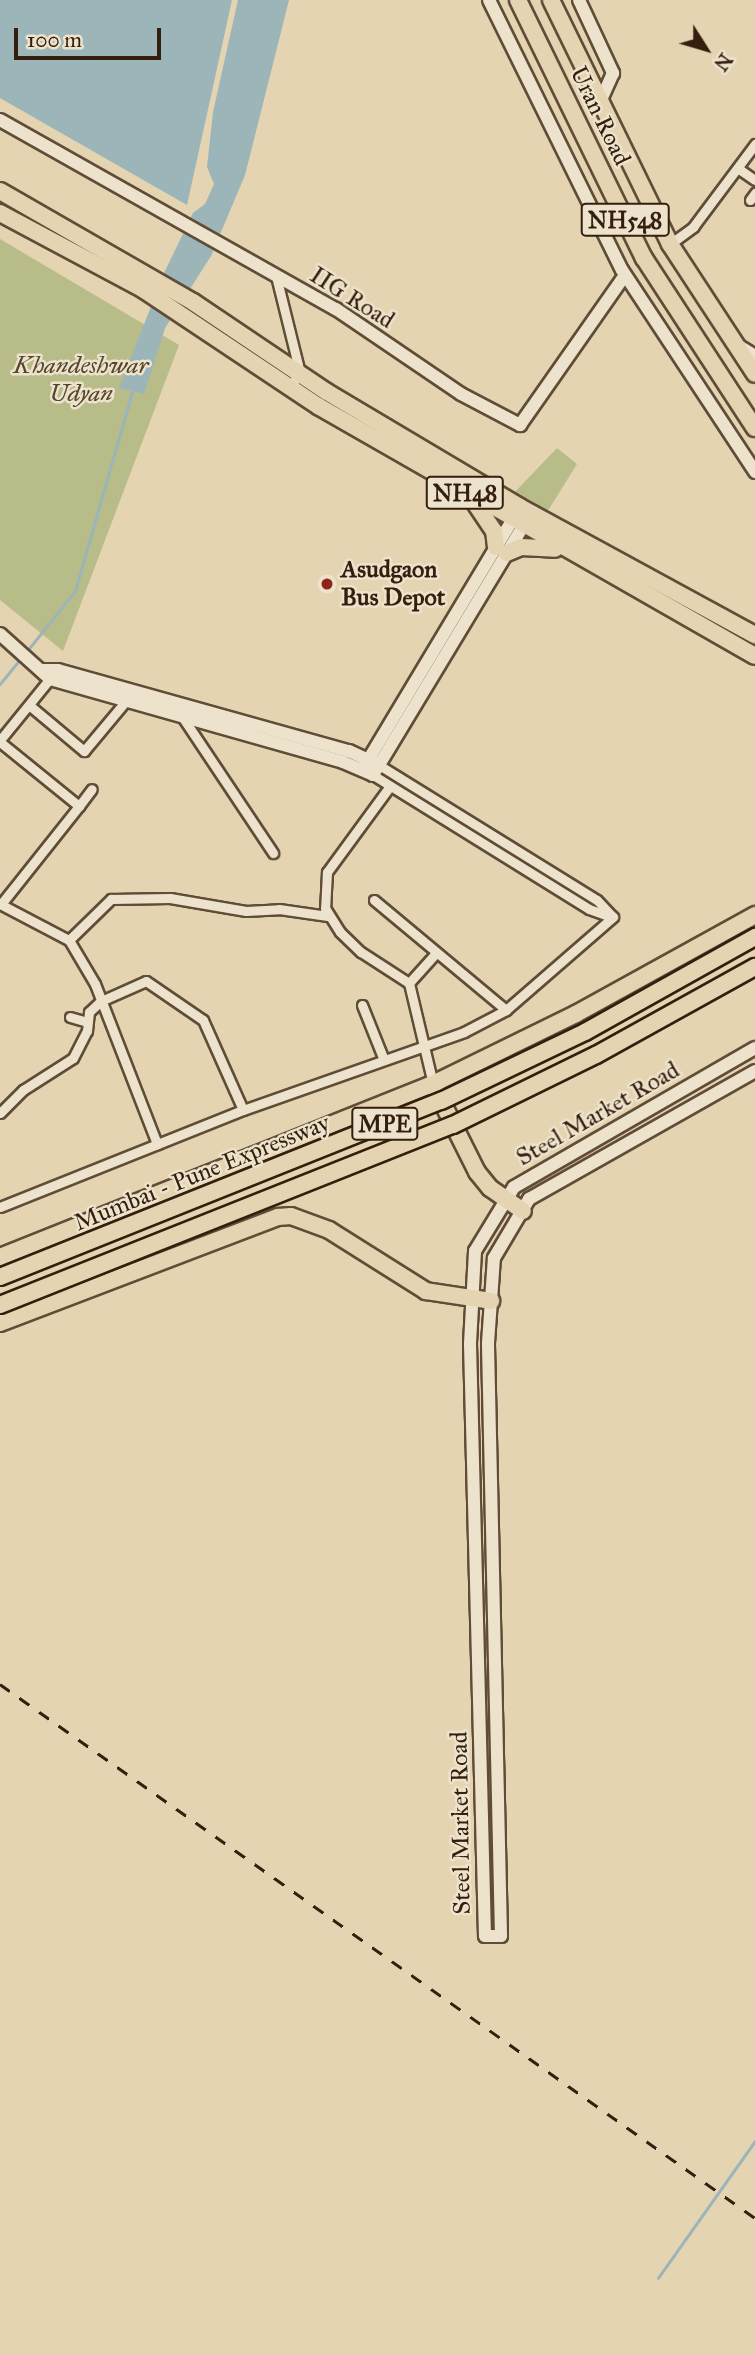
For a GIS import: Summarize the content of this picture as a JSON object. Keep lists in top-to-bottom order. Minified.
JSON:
{"streets":{"highway":["Uran Road","NH548","NH48","MPE","Mumbai - Pune Expressway"],"street":["IIG Road","Steel Market Road"]},"parks":["Khandeshwar Udyan"],"places":["Asudgaon Bus Depot"],"scale_bar":"100 m","north":"bottom right"}
